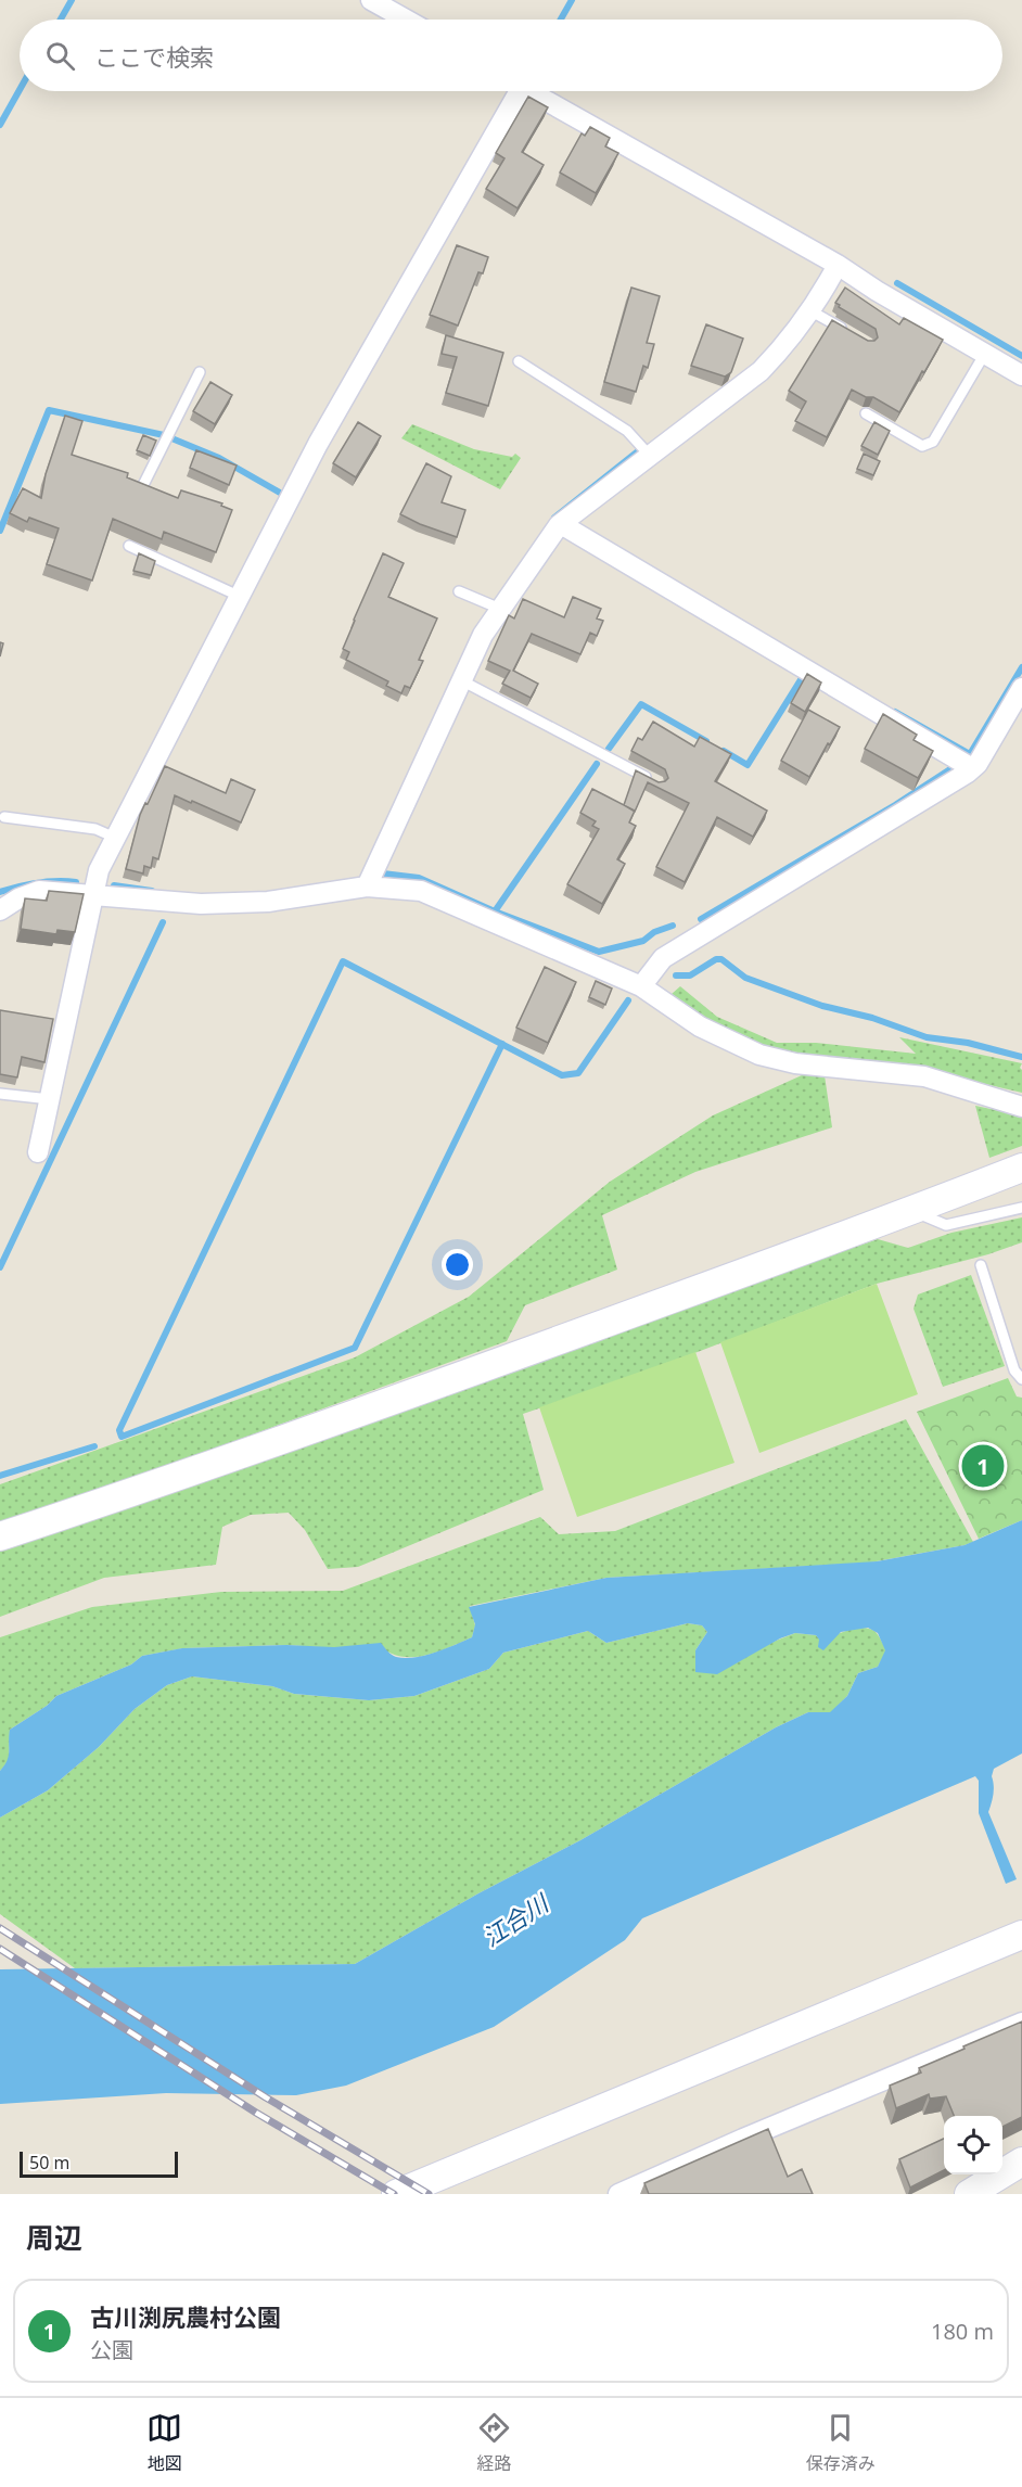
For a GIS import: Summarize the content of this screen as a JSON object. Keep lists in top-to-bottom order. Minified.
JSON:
{"water":["江合川"],"scale_bar":"50 m","page":{"search":"ここで検索","pins":"1","scale":"50 m","heading":"周辺","list":[{"mark":"1","name":"古川渕尻農村公園","note":"公園","value":"180 m"}],"nav":["地図","経路","保存済み"]}}
